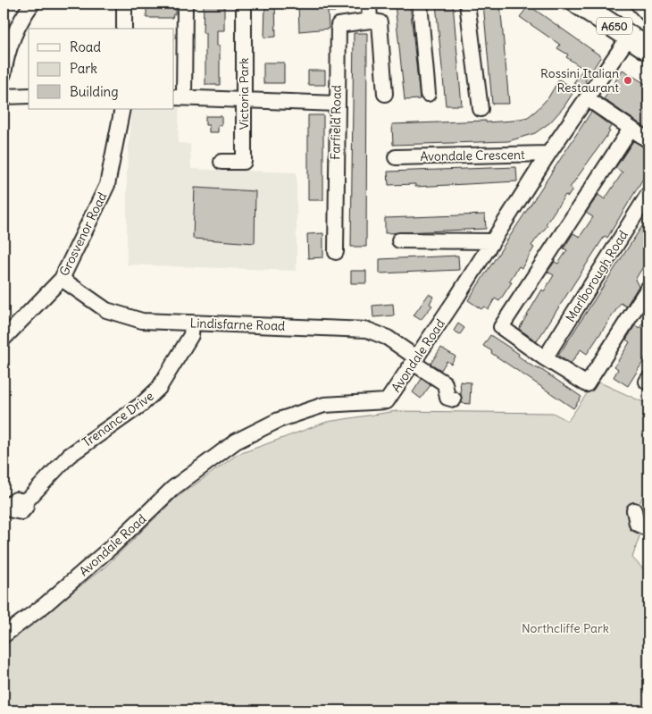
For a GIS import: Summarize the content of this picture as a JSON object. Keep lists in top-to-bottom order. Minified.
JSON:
{"streets":{"highway":["A650"],"street":["Victoria Park","Farfield Road","Avondale Crescent","Grosvenor Road","Marlborough Road","Lindisfarne Road","Avondale Road","Trenance Drive"]},"crossings":[["A650","Avondale Road"],["Avondale Crescent","Avondale Road"],["Grosvenor Road","Lindisfarne Road"],["Lindisfarne Road","Avondale Road"],["Lindisfarne Road","Trenance Drive"]],"parks":["Northcliffe Park"],"places":["Rossini Italian Restaurant"],"legend":["Road","Park","Building"]}
